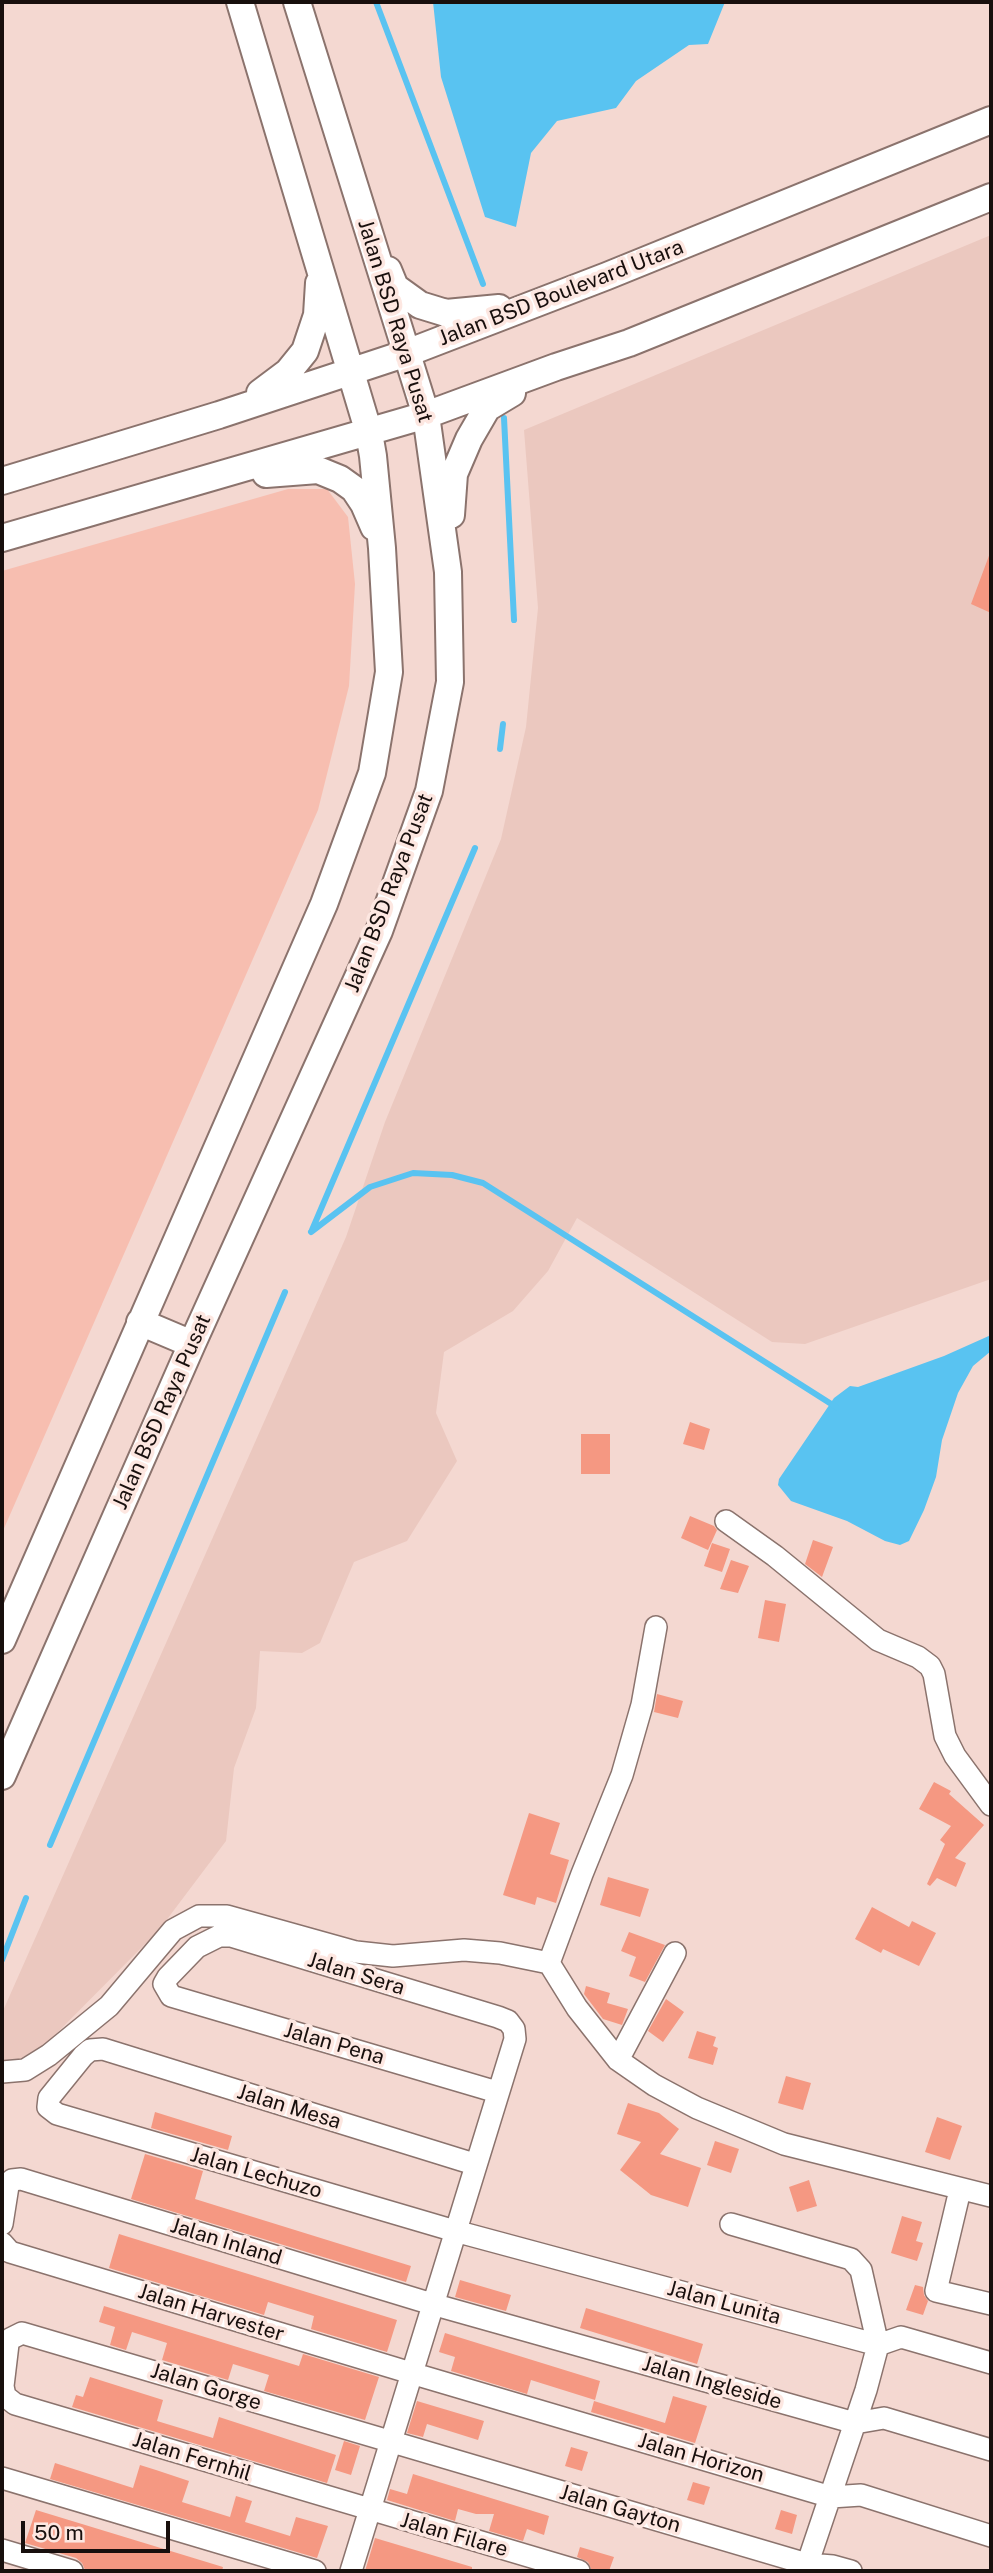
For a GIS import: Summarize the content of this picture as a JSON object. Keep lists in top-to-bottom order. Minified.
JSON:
{"streets":{"main road":["Jalan BSD Boulevard Utara","Jalan BSD Raya Pusat"],"street":["Jalan Sera","Jalan Pena","Jalan Mesa","Jalan Lechuzo","Jalan Inland","Jalan Lunita","Jalan Harvester","Jalan Ingleside","Jalan Gorge","Jalan Fernhil","Jalan Horizon","Jalan Gayton","Jalan Filare"]},"crossings":[["Jalan BSD Boulevard Utara","Jalan BSD Raya Pusat"],["Jalan Sera","Jalan Pena"],["Jalan Mesa","Jalan Lechuzo"],["Jalan Lechuzo","Jalan Lunita"],["Jalan Inland","Jalan Ingleside"],["Jalan Harvester","Jalan Horizon"],["Jalan Gorge","Jalan Fernhil"],["Jalan Gorge","Jalan Gayton"],["Jalan Fernhil","Jalan Filare"]],"scale_bar":"50 m"}
